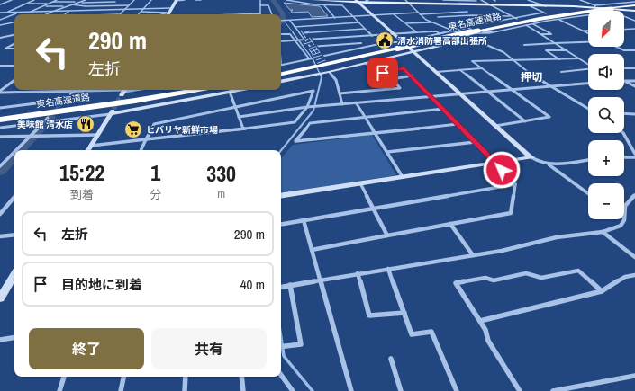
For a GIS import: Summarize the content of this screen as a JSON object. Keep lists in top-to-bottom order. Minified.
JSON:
{"streets":{"highway":["東名高速道路"]},"districts":["押切"],"water":["一丁田川"],"places":{"public building":["清水消防署高部出張所"],"restaurant":["美味館 清水店"],"supermarket":["ヒバリヤ新鮮市場"]},"north":"bottom left","page":{"map_buttons":["+","−"],"turn":["290 m","左折"],"eta":["15:22","到着","1","分","330","m"],"list":[{"name":"左折","value":"290 m"},{"name":"目的地に到着","value":"40 m"}],"buttons":["終了","共有"]}}
